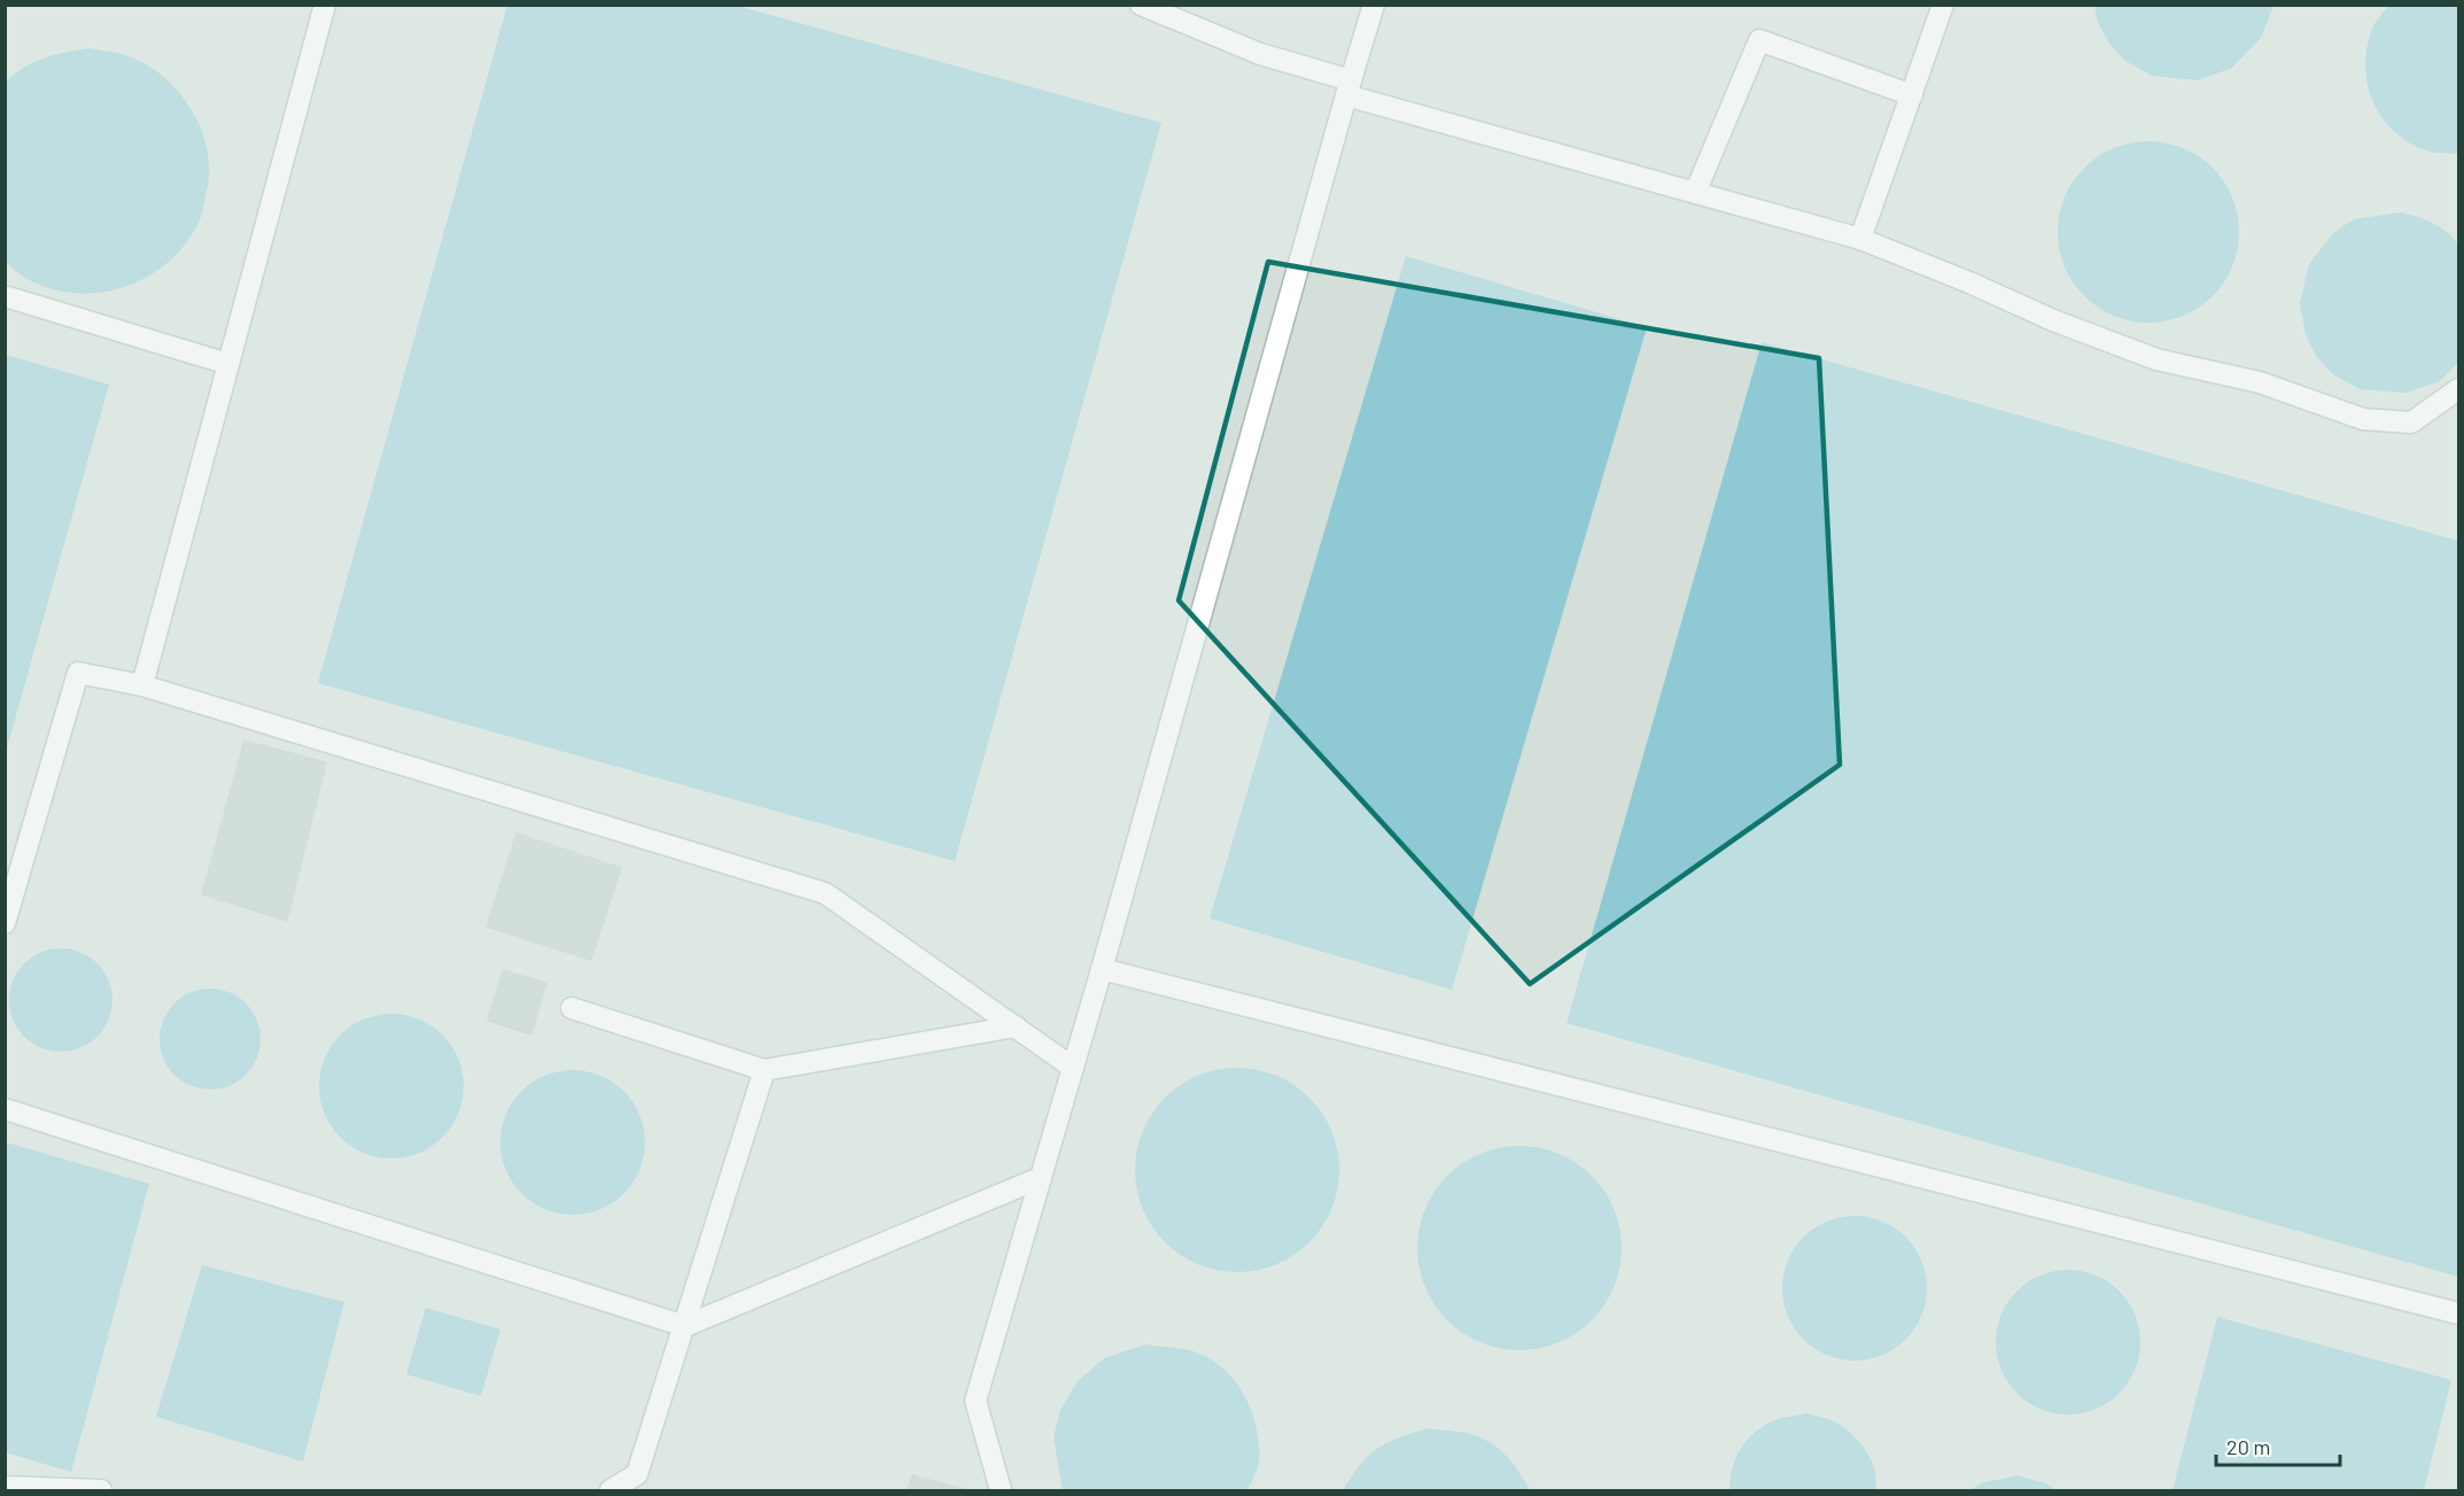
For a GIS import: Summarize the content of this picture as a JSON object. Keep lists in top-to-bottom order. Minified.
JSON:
{"scale_bar":"20 m"}
